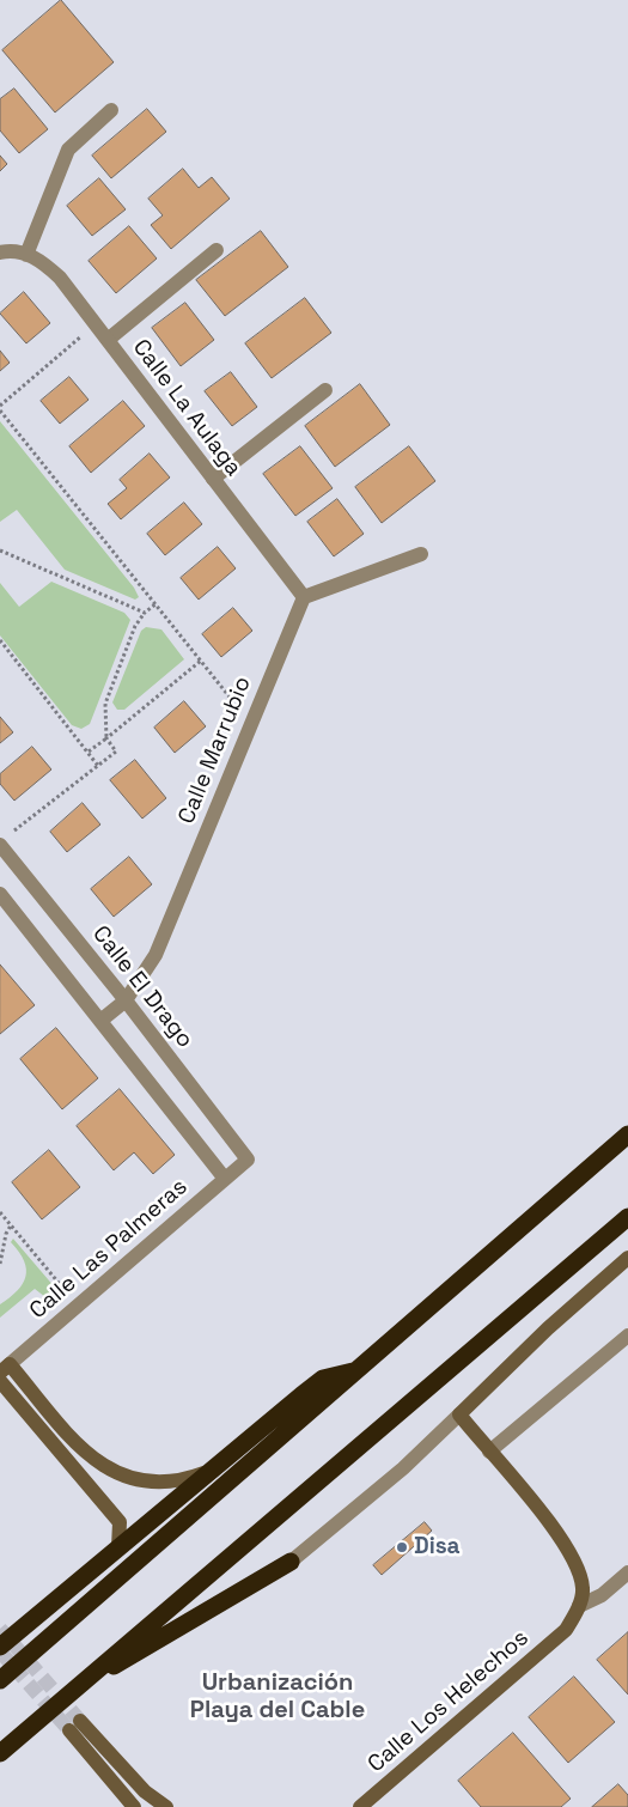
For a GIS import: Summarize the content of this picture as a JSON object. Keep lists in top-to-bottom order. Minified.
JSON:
{"streets":{"street":["Calle La Aulaga","Calle Marrubio","Calle El Drago","Calle Las Palmeras","Calle Los Helechos"]},"crossings":[["Calle La Aulaga","Calle Marrubio"],["Calle Marrubio","Calle El Drago"],["Calle El Drago","Calle Las Palmeras"]],"districts":["Urbanización Playa del Cable"],"places":["Disa"]}
